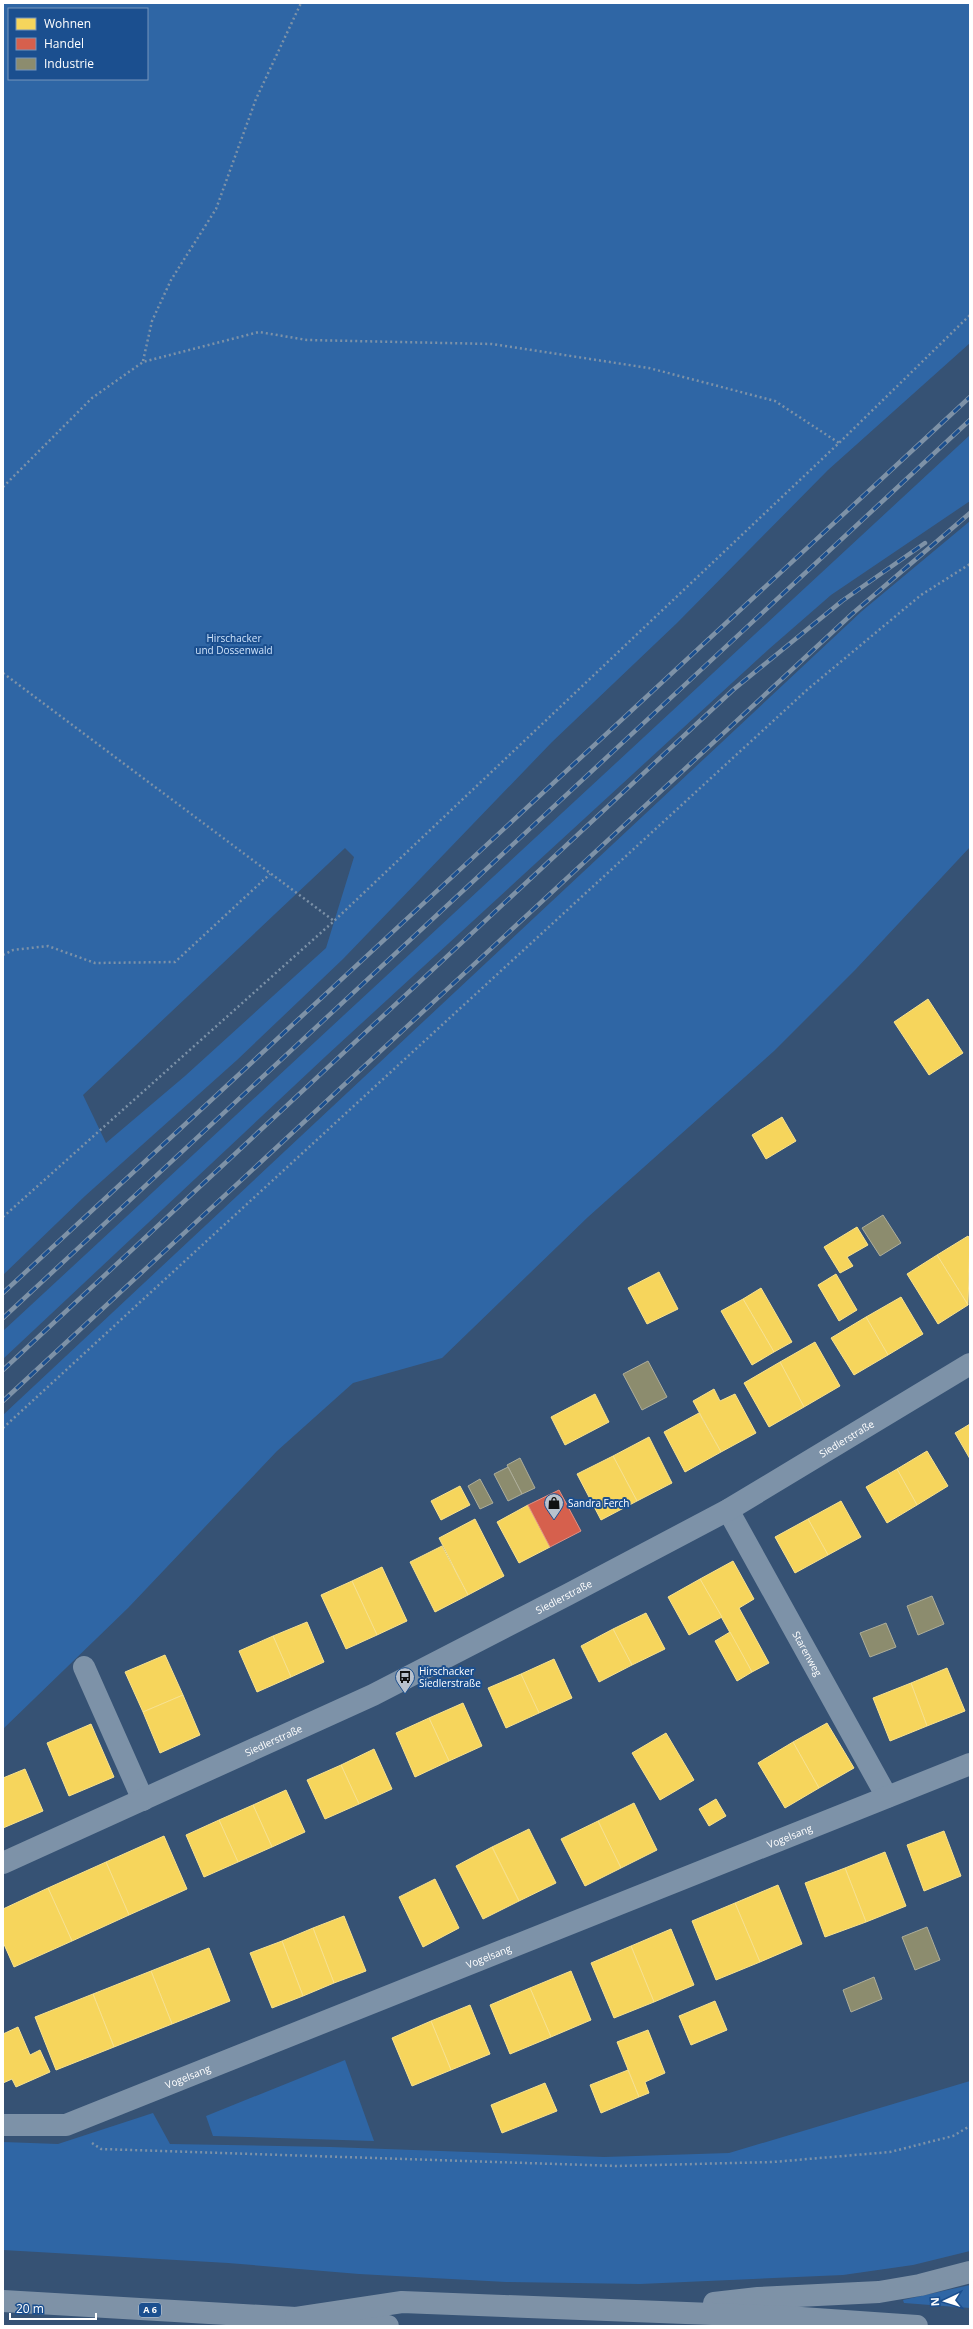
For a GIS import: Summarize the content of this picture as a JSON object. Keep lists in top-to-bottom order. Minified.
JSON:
{"streets":{"highway":["A 6"],"street":["Siedlerstraße","Starenweg","Vogelsang"]},"crossings":[["Siedlerstraße","Starenweg"],["Starenweg","Vogelsang"]],"parks":["Hirschacker und Dossenwald"],"places":{"shop":["Sandra Ferch"],"bus stop":["Hirschacker Siedlerstraße"]},"legend":["Wohnen","Handel","Industrie"],"scale_bar":"20 m","north":"left"}
